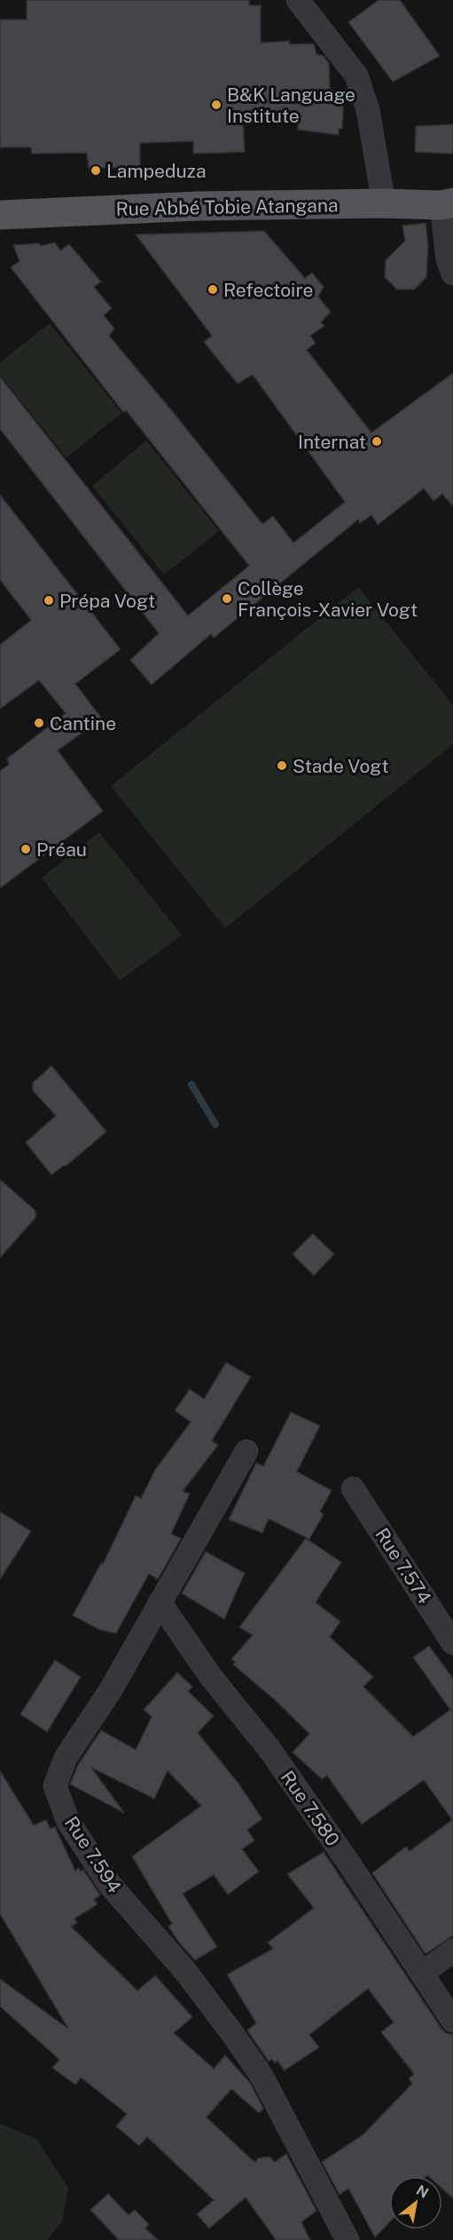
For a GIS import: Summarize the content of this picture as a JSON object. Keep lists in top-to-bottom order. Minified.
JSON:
{"streets":{"main road":["Rue Abbé Tobie Atangana"],"street":["Rue 7.574","Rue 7.580","Rue 7.594"]},"crossings":[["Rue 7.580","Rue 7.594"]],"places":["B&K Language Institute","Lampeduza","Refectoire","Internat","Collège François-Xavier Vogt","Prépa Vogt","Cantine","Stade Vogt","Préau"],"north":"top right"}
